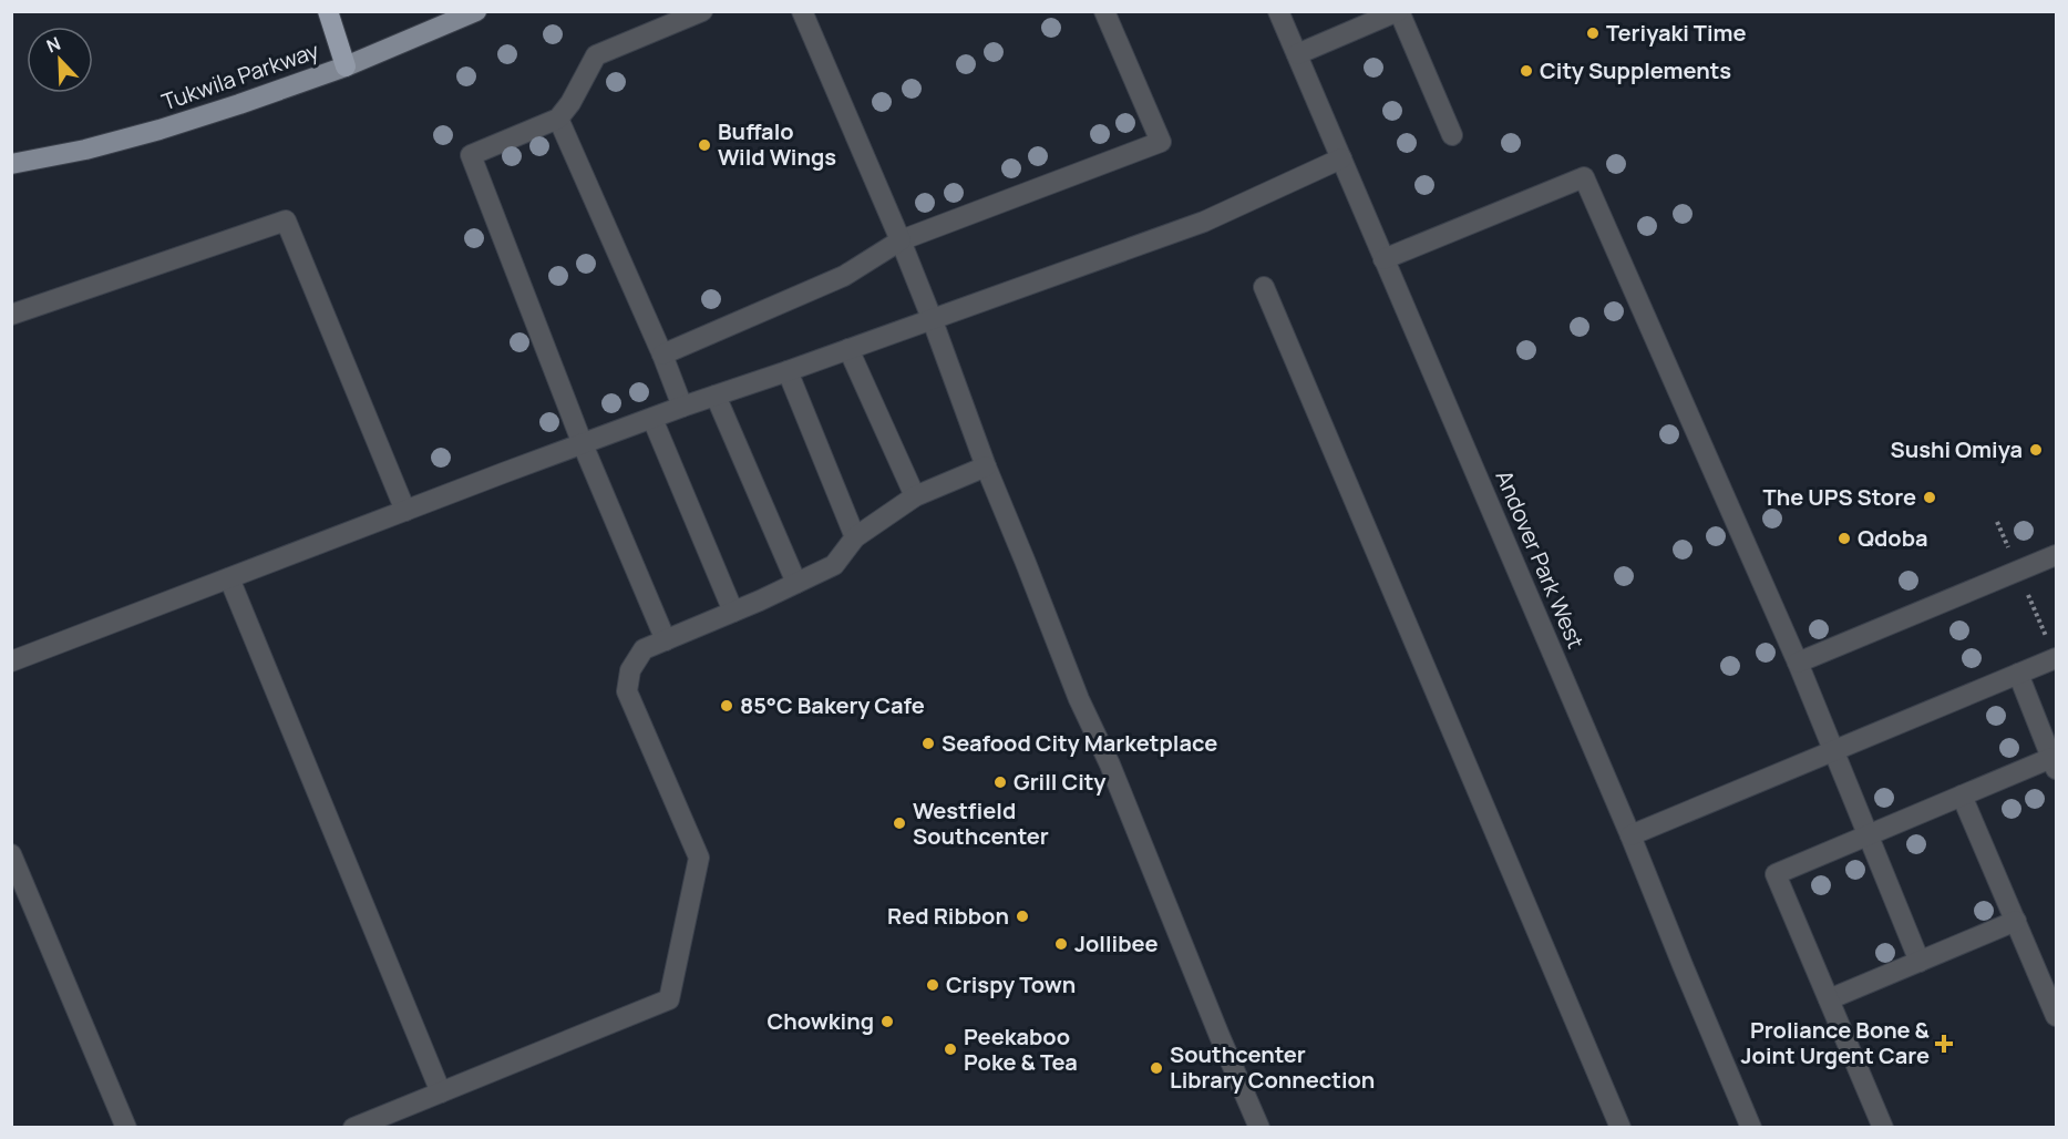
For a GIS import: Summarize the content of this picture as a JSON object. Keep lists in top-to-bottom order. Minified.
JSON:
{"streets":{"main road":["Tukwila Parkway"],"street":["Andover Park West"]},"places":{"other":["Teriyaki Time","City Supplements","Buffalo Wild Wings","Sushi Omiya","The UPS Store","Qdoba","85°C Bakery Cafe","Seafood City Marketplace","Grill City","Westfield Southcenter","Red Ribbon","Jollibee","Crispy Town","Chowking","Peekaboo Poke & Tea","Southcenter Library Connection"],"health":["Proliance Bone & Joint Urgent Care"]},"north":"top left"}
